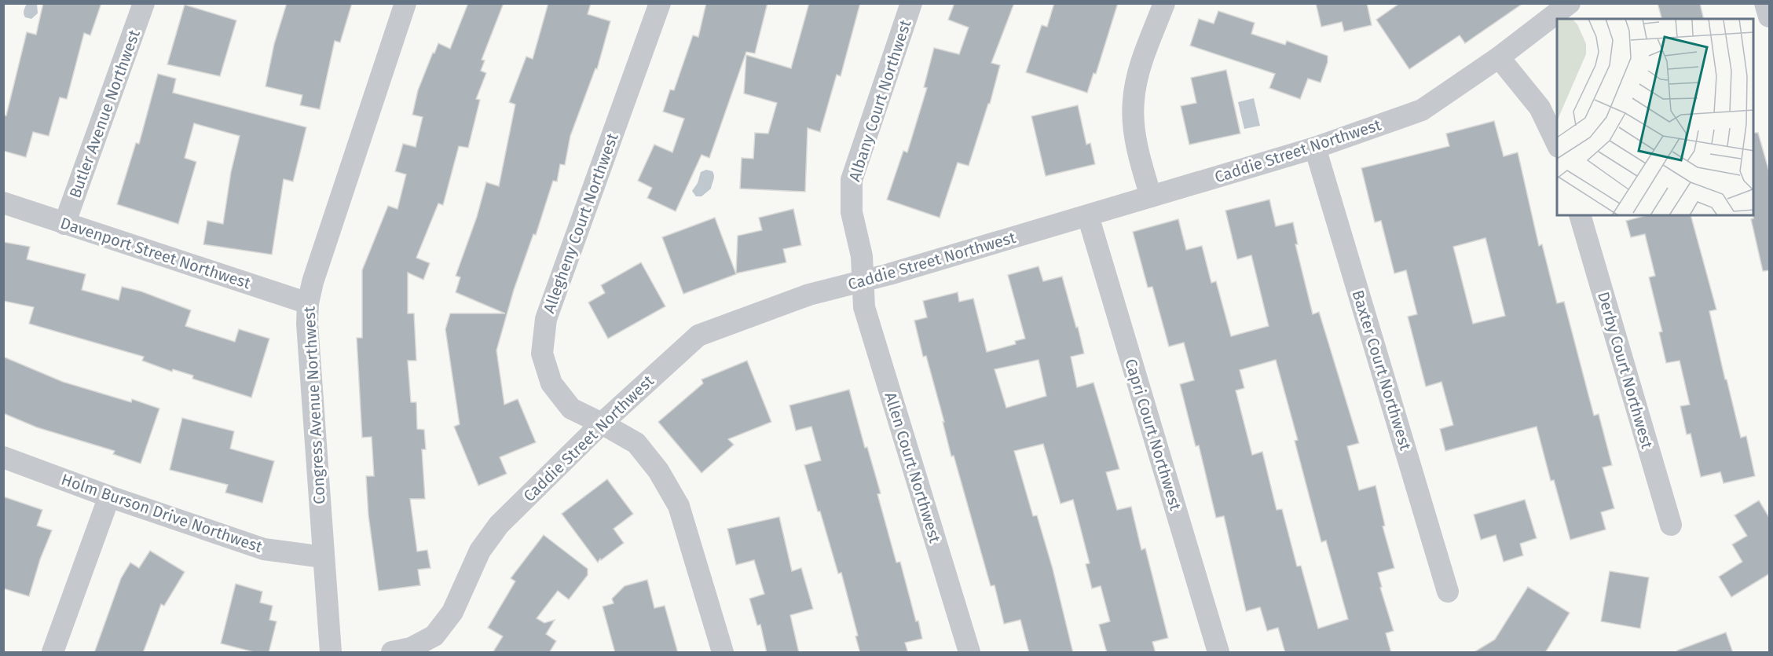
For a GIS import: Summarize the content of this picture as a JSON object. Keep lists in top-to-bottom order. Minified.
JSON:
{"streets":{"street":["Albany Court Northwest","Butler Avenue Northwest","Caddie Street Northwest","Allegheny Court Northwest","Davenport Street Northwest","Baxter Court Northwest","Derby Court Northwest","Congress Avenue Northwest","Capri Court Northwest","Allen Court Northwest","Holm Burson Drive Northwest"]},"crossings":[["Albany Court Northwest","Caddie Street Northwest"],["Albany Court Northwest","Allen Court Northwest"],["Butler Avenue Northwest","Davenport Street Northwest"],["Caddie Street Northwest","Allegheny Court Northwest"],["Caddie Street Northwest","Baxter Court Northwest"],["Caddie Street Northwest","Capri Court Northwest"],["Caddie Street Northwest","Allen Court Northwest"],["Davenport Street Northwest","Congress Avenue Northwest"],["Congress Avenue Northwest","Holm Burson Drive Northwest"]]}
